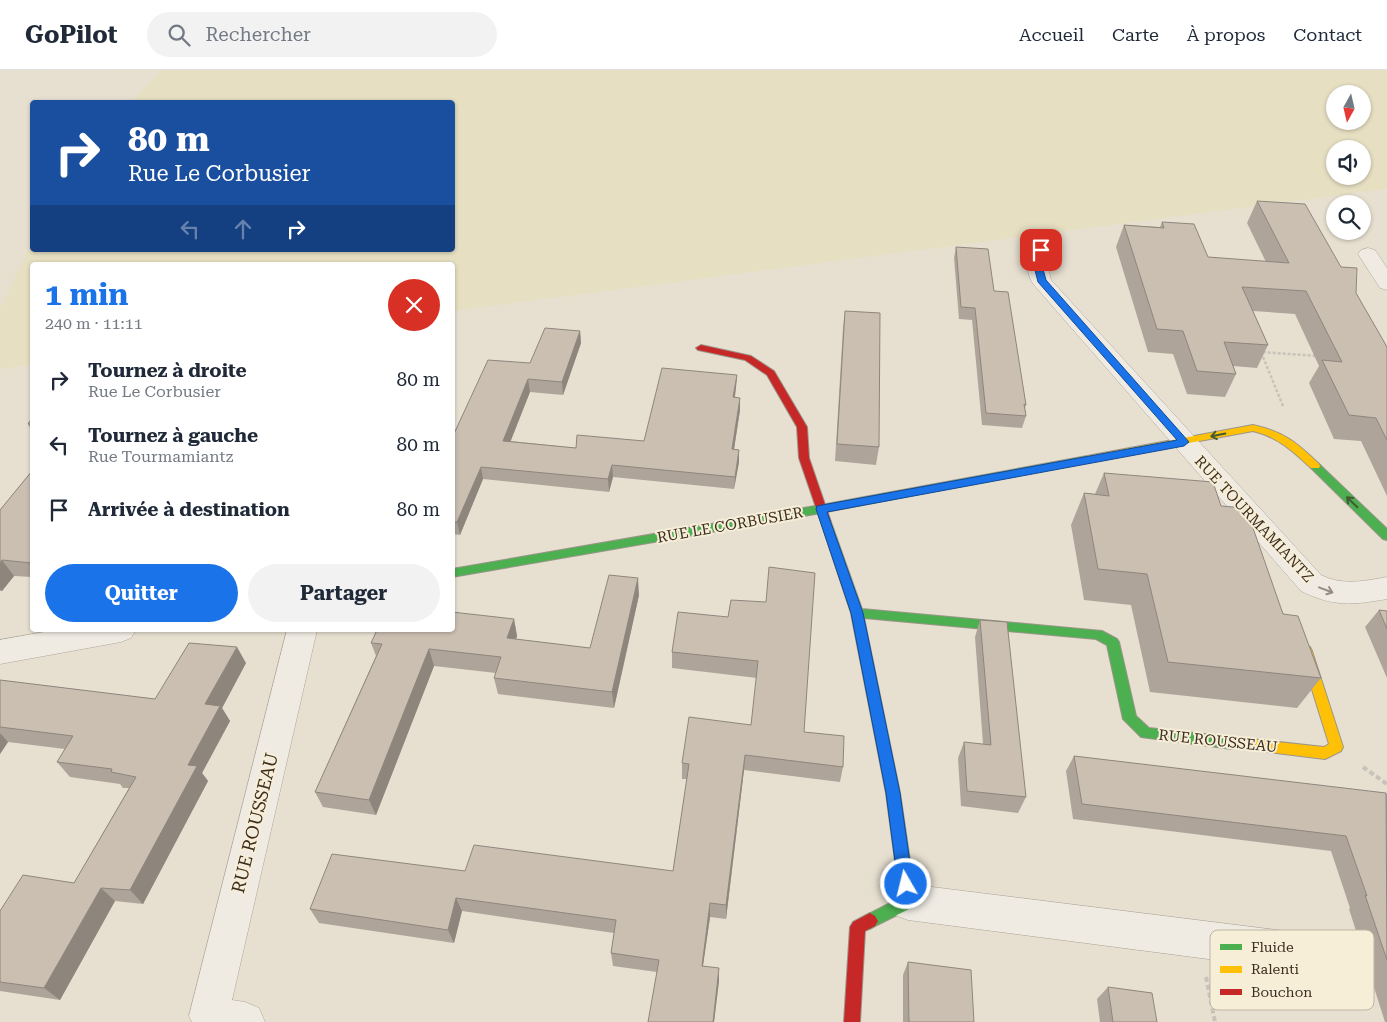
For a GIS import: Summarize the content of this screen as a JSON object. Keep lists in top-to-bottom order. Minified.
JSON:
{"streets":{"street":["RUE TOURMAMIANTZ","RUE LE CORBUSIER","RUE ROUSSEAU"]},"crossings":[["RUE TOURMAMIANTZ","RUE LE CORBUSIER"]],"legend":["Fluide","Ralenti","Bouchon"],"north":"bottom","page":{"header":"GoPilot","search":"Rechercher","nav":["Accueil","Carte","À propos","Contact"],"turn":["80 m","Rue Le Corbusier"],"heading":["1 min","240 m · 11:11"],"list":[{"name":"Tournez à droite","note":"Rue Le Corbusier","value":"80 m"},{"name":"Tournez à gauche","note":"Rue Tourmamiantz","value":"80 m"},{"name":"Arrivée à destination","value":"80 m"}],"buttons":["Quitter","Partager"]}}
